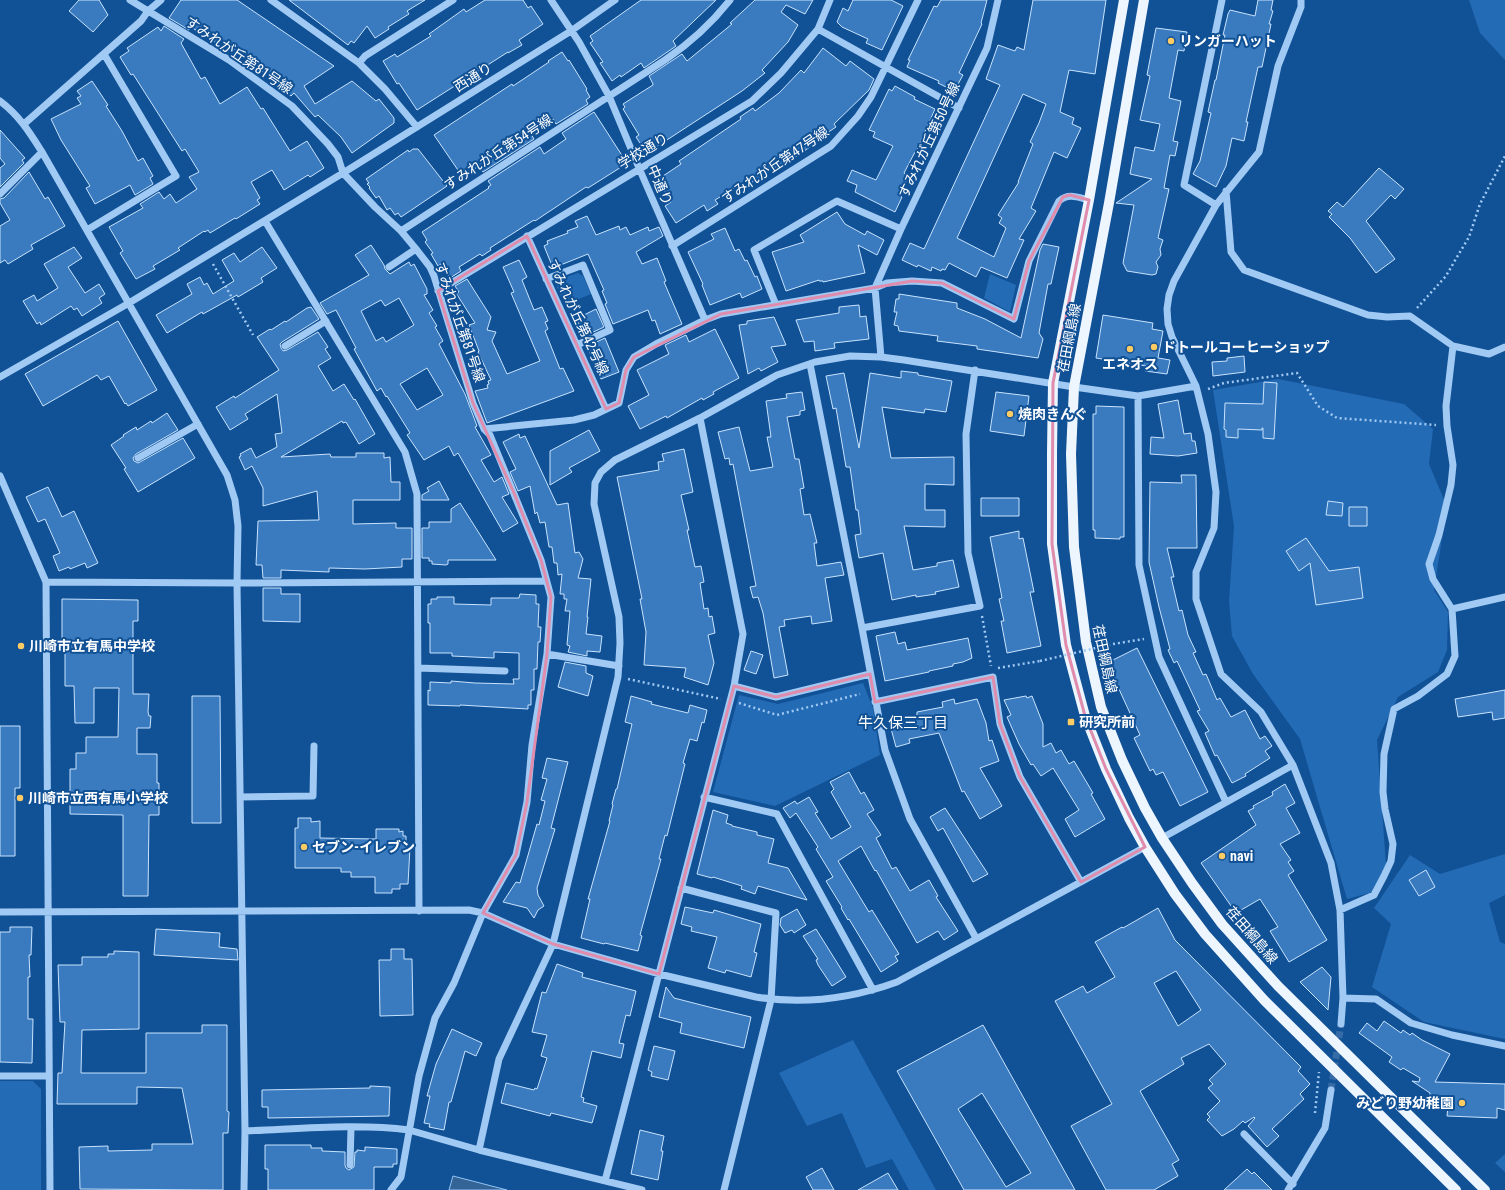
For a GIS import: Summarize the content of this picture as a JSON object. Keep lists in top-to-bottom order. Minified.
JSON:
{"streets":{"main road":["荏田綱島線"],"street":["すみれが丘第81号線","西通り","すみれが丘第50号線","学校通り","すみれが丘第54号線","すみれが丘第47号線","中通り","すみれが丘第42号線"]},"crossings":[["すみれが丘第81号線","西通り"],["すみれが丘第81号線","学校通り"],["すみれが丘第81号線","すみれが丘第54号線"],["西通り","中通り"],["学校通り","中通り"],["学校通り","すみれが丘第42号線"],["すみれが丘第54号線","中通り"],["すみれが丘第47号線","中通り"]],"districts":["牛久保三丁目"],"places":{"other":["リンガーハット","ドトールコーヒーショップ","エネオス","焼肉きんぐ","川崎市立有馬中学校","川崎市立西有馬小学校","セブン-イレブン","navi","みどり野幼稚園"],"transit":["研究所前"]}}
